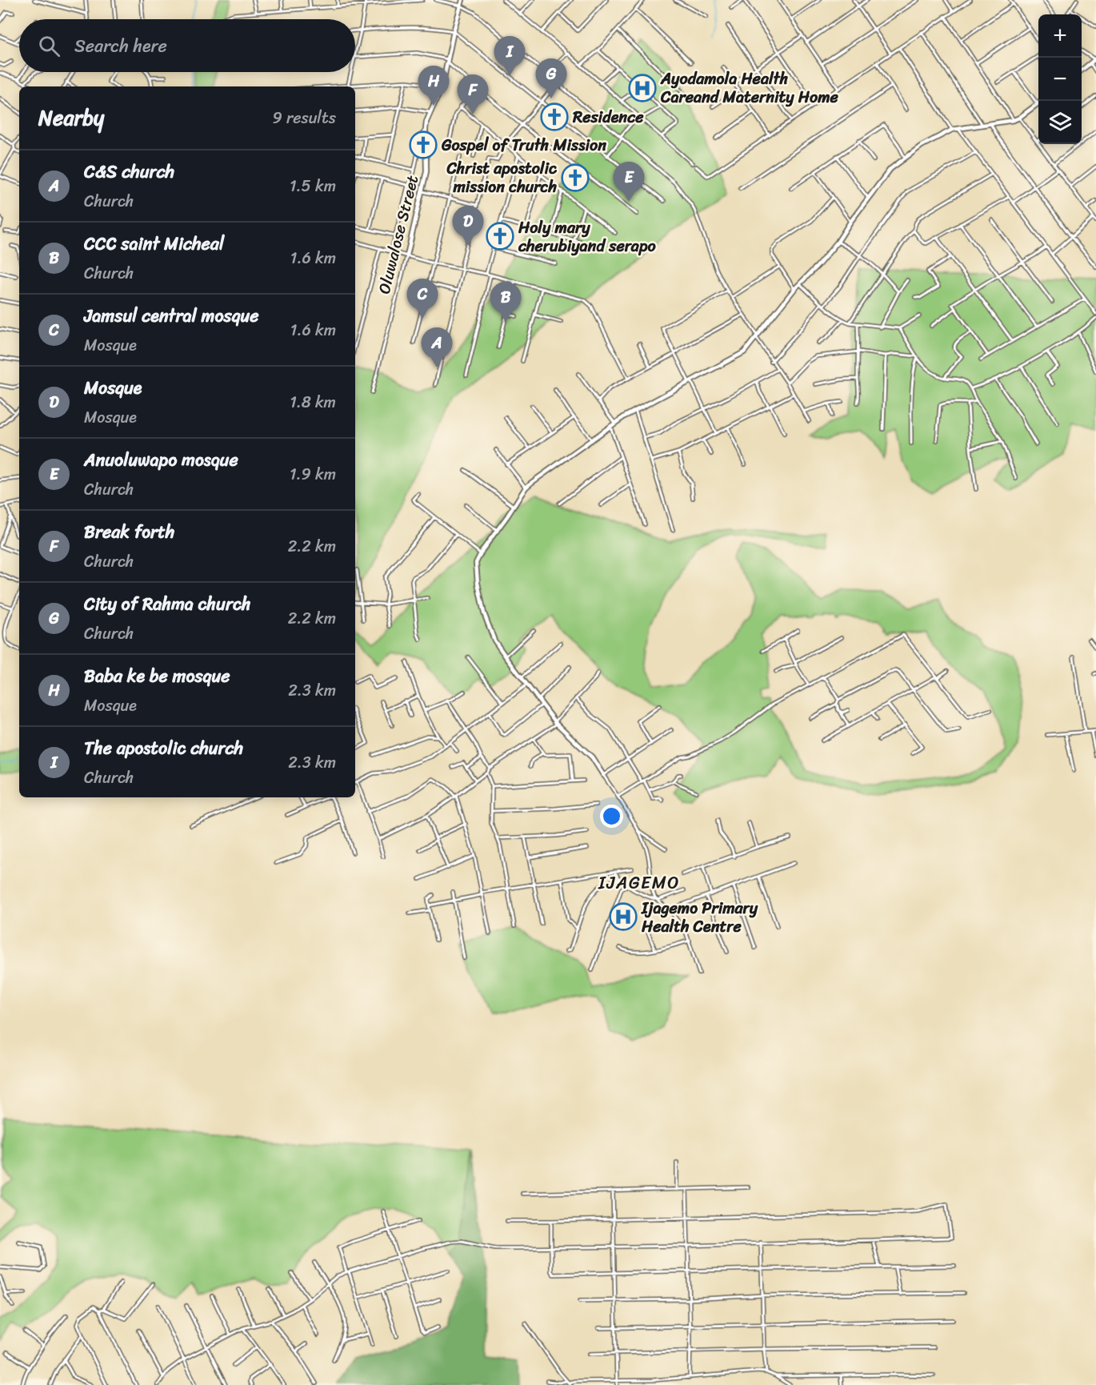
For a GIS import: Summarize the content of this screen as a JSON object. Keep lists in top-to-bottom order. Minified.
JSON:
{"streets":{"street":["Oluwalose Street"]},"districts":["IJAGEMO"],"places":{"hospital":["Ayodamola Health Careand Maternity Home","Ijagemo Primary Health Centre"],"church":["Residence","Gospel of Truth Mission","Christ apostolic mission church","Holy mary cherubiyand serapo"]},"page":{"map_buttons":["+","−"],"search":"Search here","pins":["I","G","H","F","E","D","C","B","A"],"heading":["Nearby","9 results"],"list":[{"mark":"A","name":"C&S church","note":"Church","value":"1.5 km"},{"mark":"B","name":"CCC saint Micheal","note":"Church","value":"1.6 km"},{"mark":"C","name":"Jamsul central mosque","note":"Mosque","value":"1.6 km"},{"mark":"D","name":"Mosque","note":"Mosque","value":"1.8 km"},{"mark":"E","name":"Anuoluwapo mosque","note":"Church","value":"1.9 km"},{"mark":"F","name":"Break forth","note":"Church","value":"2.2 km"},{"mark":"G","name":"City of Rahma church","note":"Church","value":"2.2 km"},{"mark":"H","name":"Baba ke be mosque","note":"Mosque","value":"2.3 km"},{"mark":"I","name":"The apostolic church","note":"Church","value":"2.3 km"}]}}
